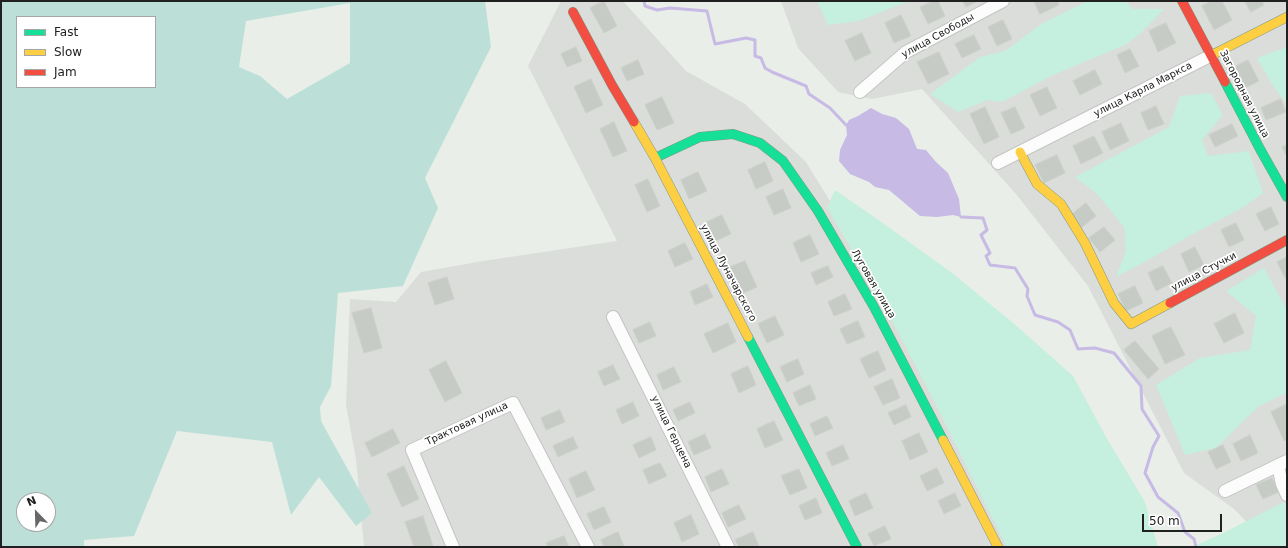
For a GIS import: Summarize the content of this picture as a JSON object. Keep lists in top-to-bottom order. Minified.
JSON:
{"streets":{"street":["улица Свободы","улица Карла Маркса","Загородная улица","улица Стучки","улица Луначарского","Луговая улица","Трактовая улица","улица Герцена"]},"crossings":[["улица Карла Маркса","Загородная улица"],["улица Карла Маркса","улица Стучки"],["улица Луначарского","Луговая улица"]],"legend":["Fast","Slow","Jam"],"scale_bar":"50 m","north":"top left"}
